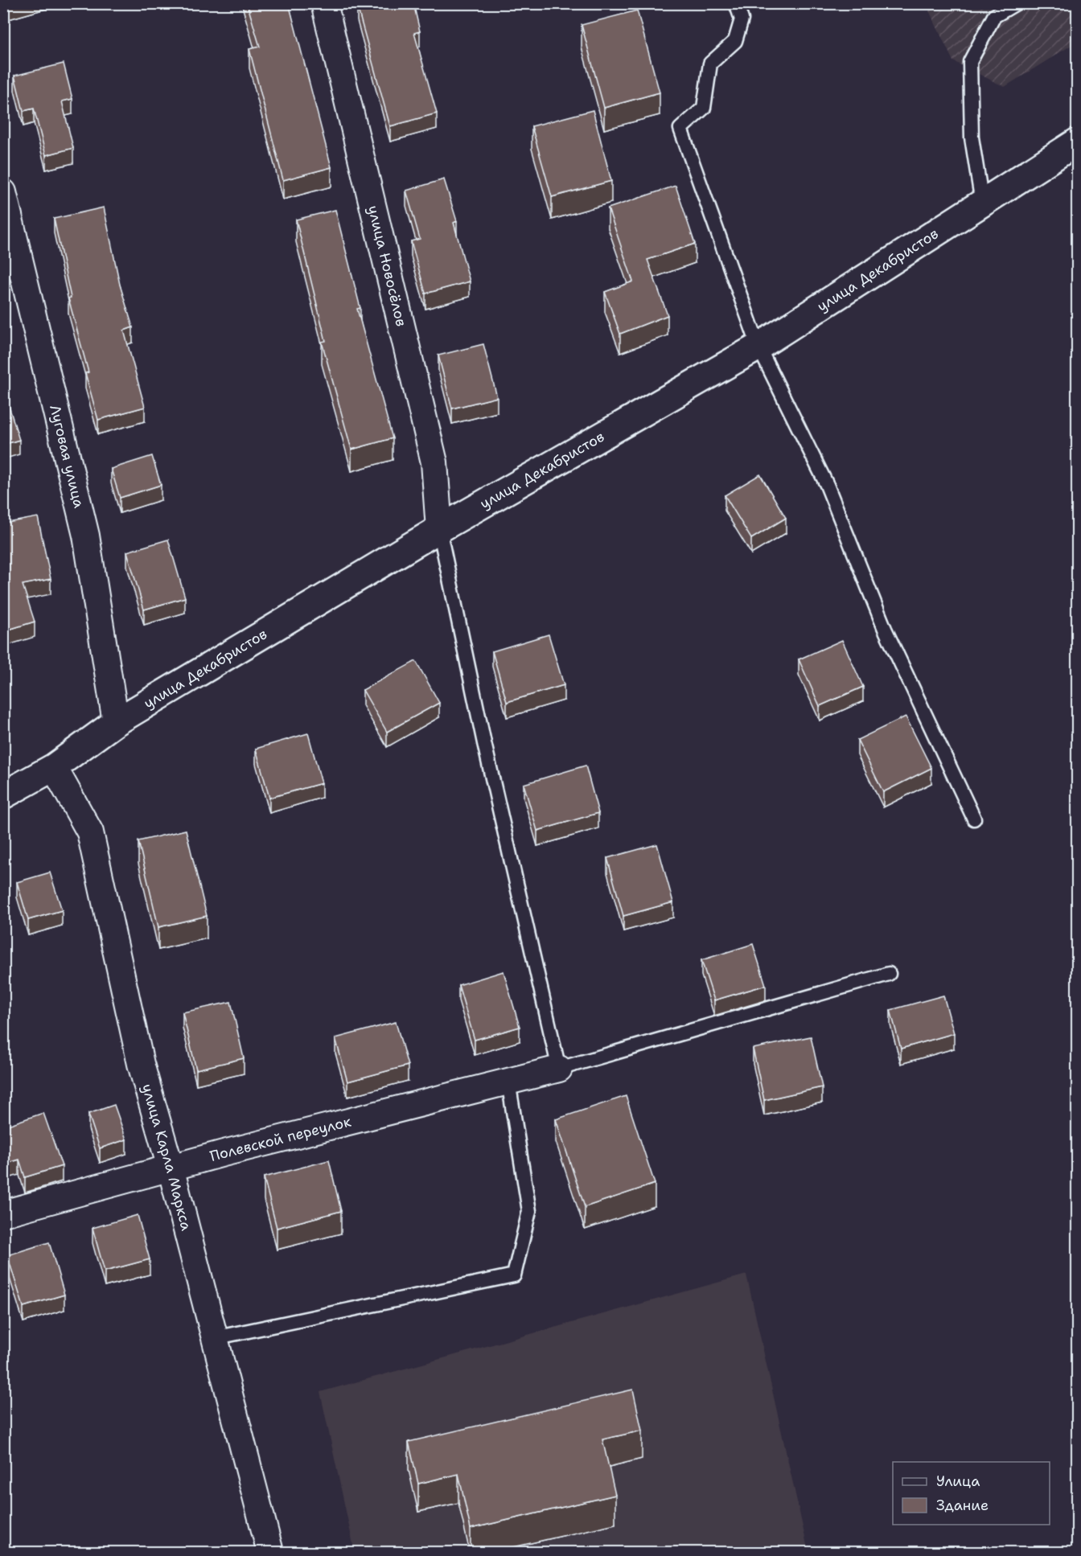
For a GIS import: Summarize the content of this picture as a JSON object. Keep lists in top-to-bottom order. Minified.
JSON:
{"streets":{"street":["улица Новосёлов","улица Декабристов","Луговая улица","Полевской переулок","улица Карла Маркса"]},"crossings":[["улица Новосёлов","улица Декабристов"],["улица Декабристов","Луговая улица"],["улица Декабристов","улица Карла Маркса"],["Полевской переулок","улица Карла Маркса"]],"legend":["Улица","Здание"]}
